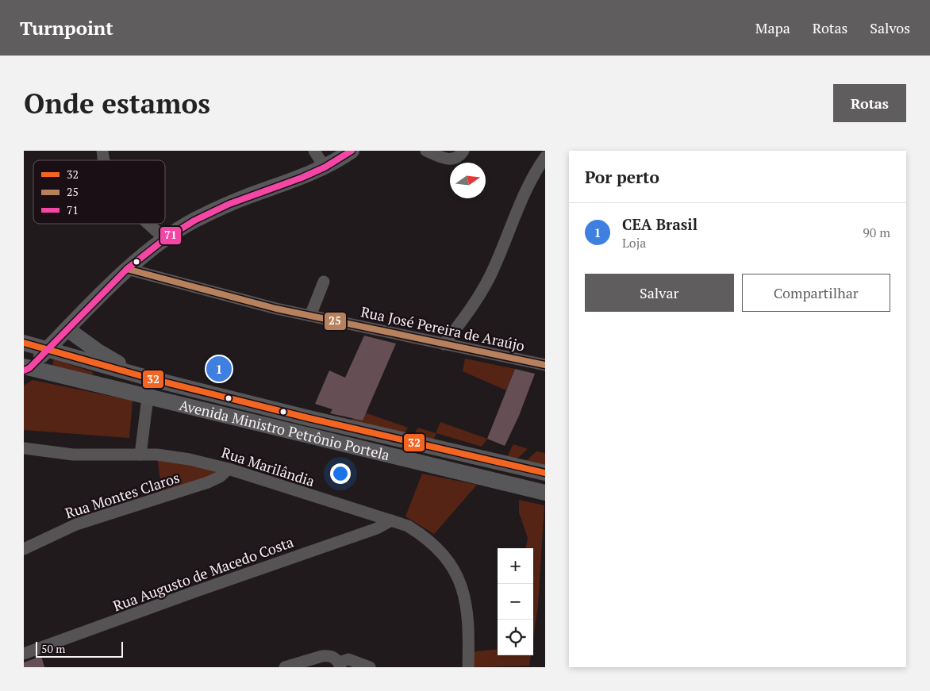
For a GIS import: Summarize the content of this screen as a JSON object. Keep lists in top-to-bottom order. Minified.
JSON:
{"streets":{"street":["Rua José Pereira de Araújo","Avenida Ministro Petrônio Portela","Rua Marilândia","Rua Montes Claros","Rua Augusto de Macedo Costa"]},"crossings":[["Rua Marilândia","Rua Montes Claros"],["Rua Marilândia","Rua Augusto de Macedo Costa"]],"lines":["transit line 71","transit line 25","transit line 32"],"legend":["32","25","71"],"scale_bar":"50 m","north":"right","page":{"header":"Turnpoint","nav":["Mapa","Rotas","Salvos"],"buttons":["Rotas",["Salvar","Compartilhar"]],"title":"Onde estamos","heading":"Por perto","list":[{"mark":"1","name":"CEA Brasil","note":"Loja","value":"90 m"}],"pins":"1","map_buttons":["+","−"],"scale":"50 m"}}
